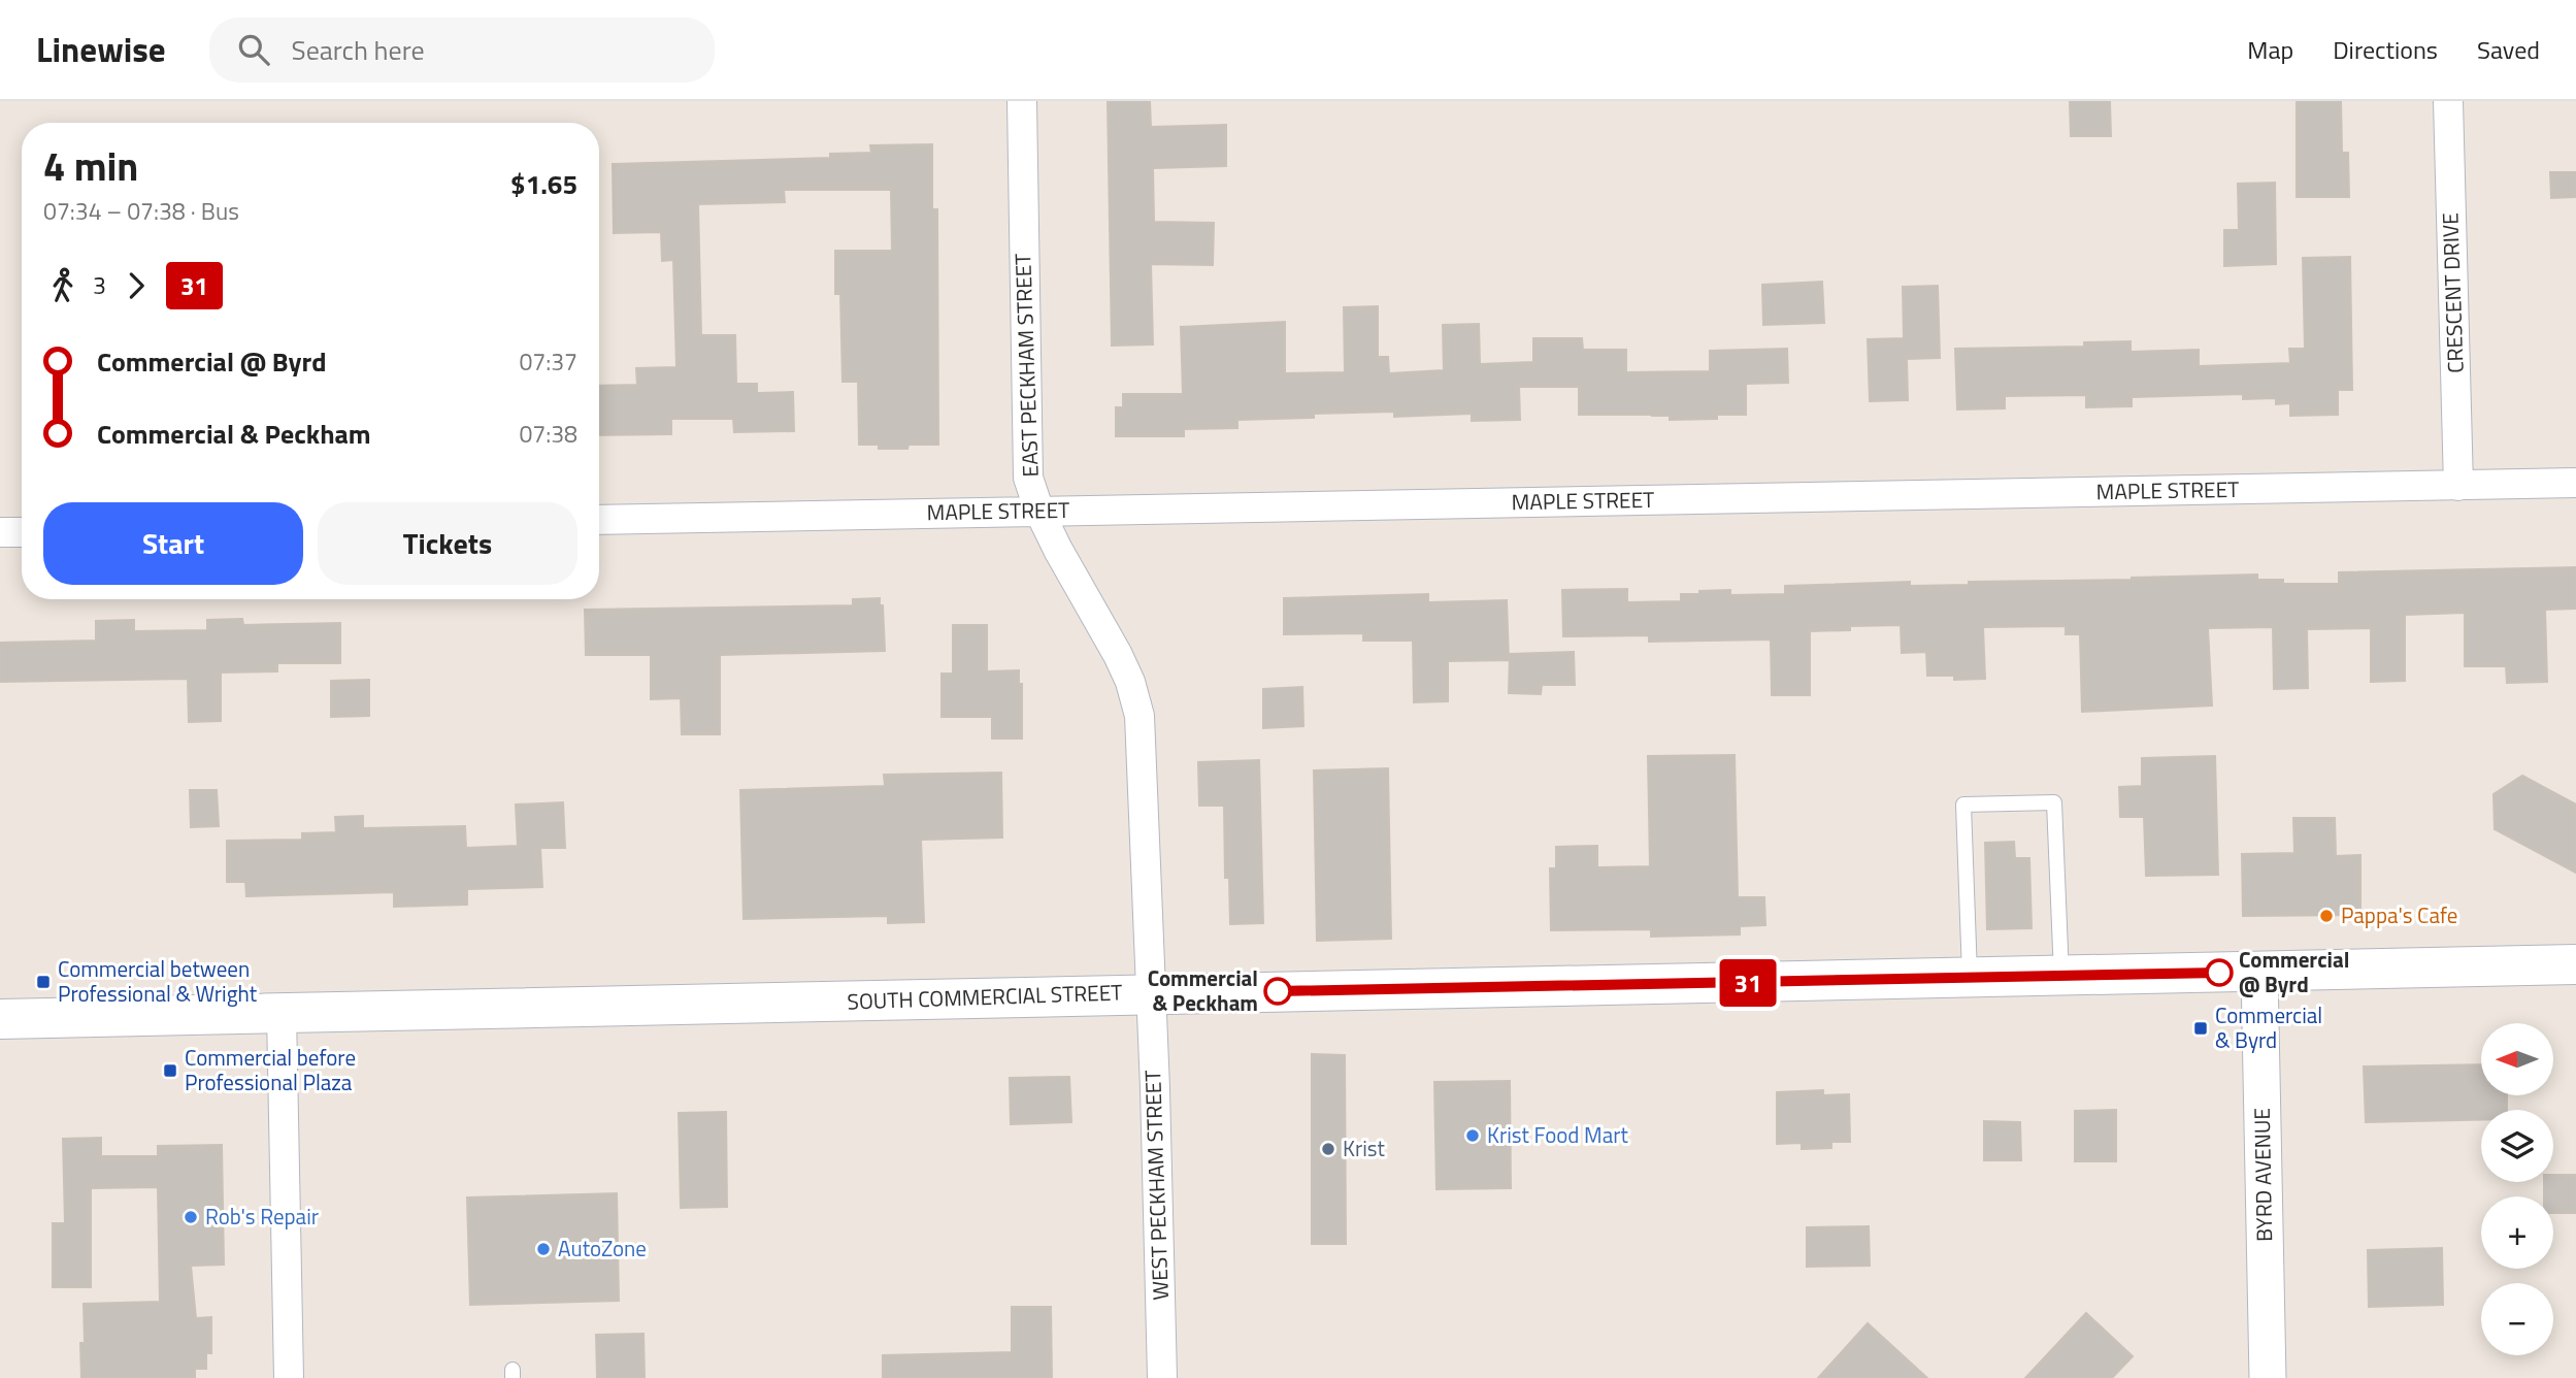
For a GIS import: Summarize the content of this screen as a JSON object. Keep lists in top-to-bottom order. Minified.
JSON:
{"streets":{"main road":["SOUTH COMMERCIAL STREET"],"street":["CRESCENT DRIVE","EAST PECKHAM STREET","MAPLE STREET","BYRD AVENUE","WEST PECKHAM STREET"]},"crossings":[["CRESCENT DRIVE","MAPLE STREET"],["EAST PECKHAM STREET","MAPLE STREET"],["EAST PECKHAM STREET","SOUTH COMMERCIAL STREET"],["EAST PECKHAM STREET","WEST PECKHAM STREET"],["SOUTH COMMERCIAL STREET","BYRD AVENUE"],["SOUTH COMMERCIAL STREET","WEST PECKHAM STREET"]],"places":{"other":["Pappa's Cafe","Commercial @ Byrd","Commercial & Peckham","Krist Food Mart","Krist","Rob's Repair","AutoZone"],"transit":["Commercial between Professional & Wright","Commercial & Byrd","Commercial before Professional Plaza"]},"lines":["bus line 31"],"north":"left","page":{"header":"Linewise","search":"Search here","nav":["Map","Directions","Saved"],"on_map":"31","heading":["4 min","07:34 – 07:38 · Bus","$1.65"],"legs":["3","31"],"list":[{"name":"Commercial @ Byrd","value":"07:37"},{"name":"Commercial & Peckham","value":"07:38"}],"buttons":["Start","Tickets"],"map_buttons":["+","−"]}}
